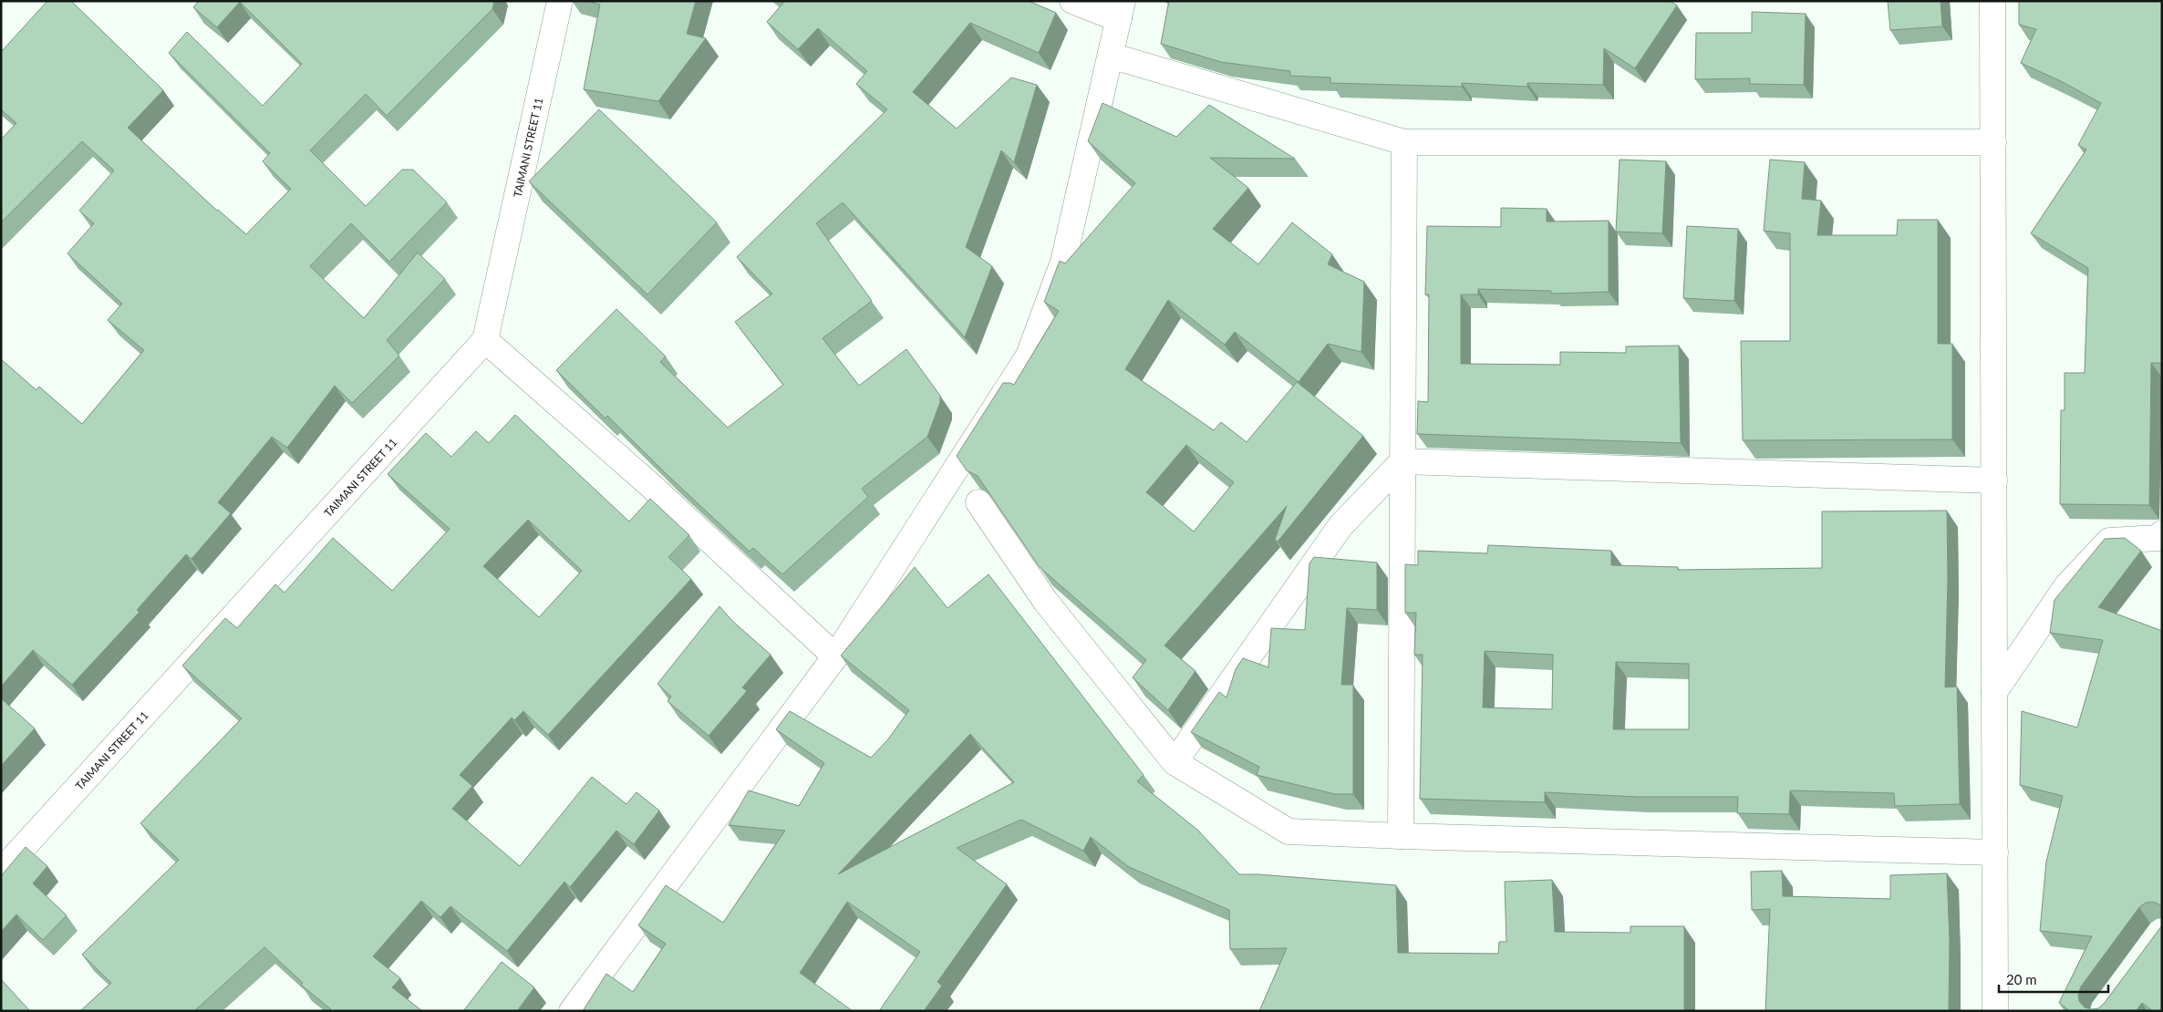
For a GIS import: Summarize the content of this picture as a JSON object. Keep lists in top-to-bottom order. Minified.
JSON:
{"streets":{"street":["TAIMANI STREET 11"]},"scale_bar":"20 m"}
